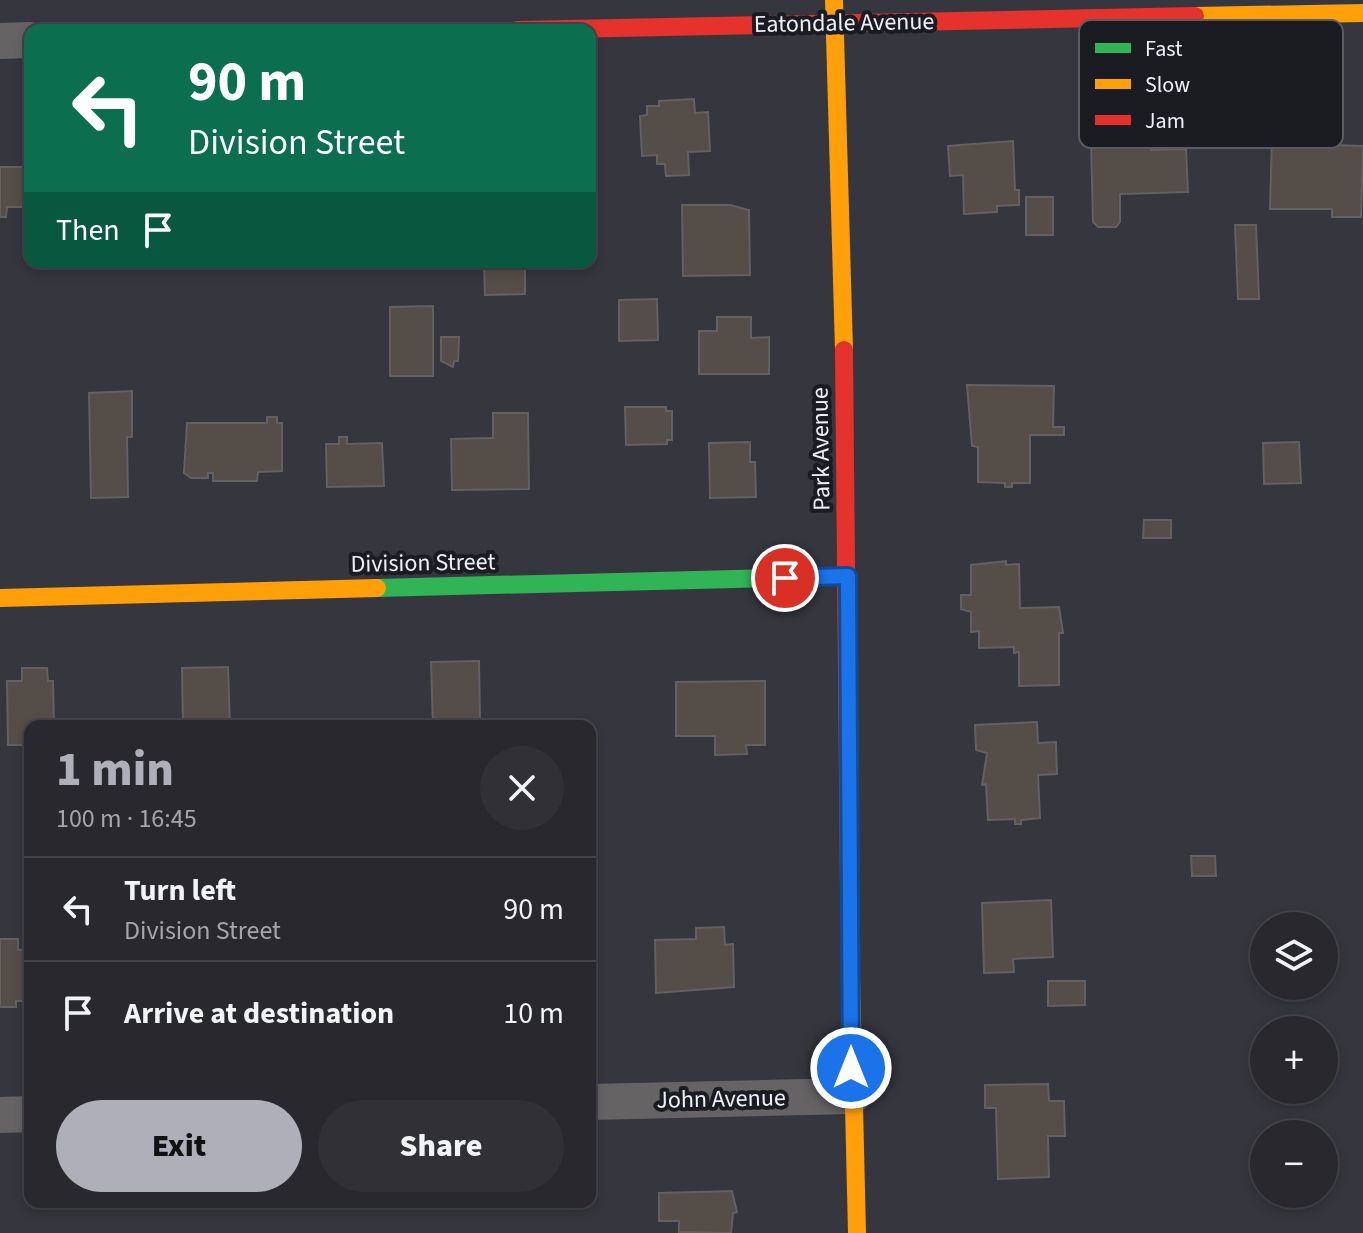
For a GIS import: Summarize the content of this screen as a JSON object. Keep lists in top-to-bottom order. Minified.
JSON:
{"streets":{"street":["Eatondale Avenue","Park Avenue","Division Street","John Avenue"]},"crossings":[["Eatondale Avenue","Park Avenue"],["Park Avenue","Division Street"],["Park Avenue","John Avenue"]],"legend":["Fast","Slow","Jam"],"page":{"turn":["90 m","Division Street"],"then":"Then","heading":["1 min","100 m · 16:45"],"list":[{"name":"Turn left","note":"Division Street","value":"90 m"},{"name":"Arrive at destination","value":"10 m"}],"map_buttons":["+","−"],"buttons":["Exit","Share"]}}
